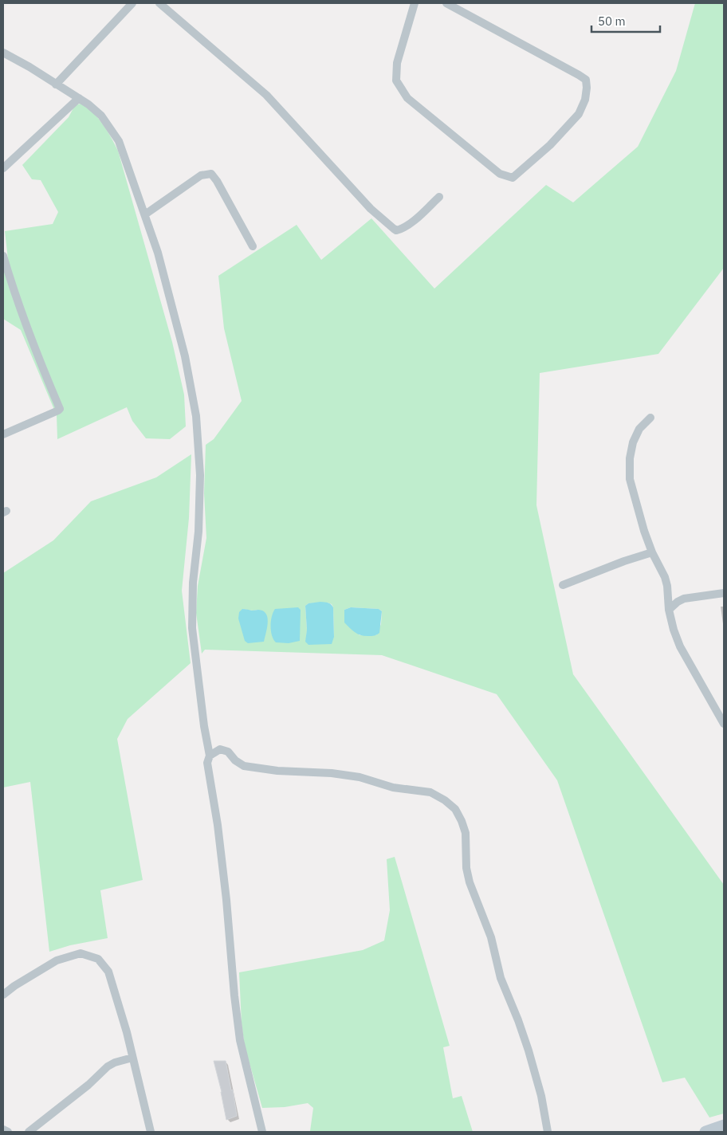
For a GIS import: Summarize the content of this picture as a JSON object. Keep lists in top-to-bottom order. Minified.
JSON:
{"scale_bar":"50 m"}
